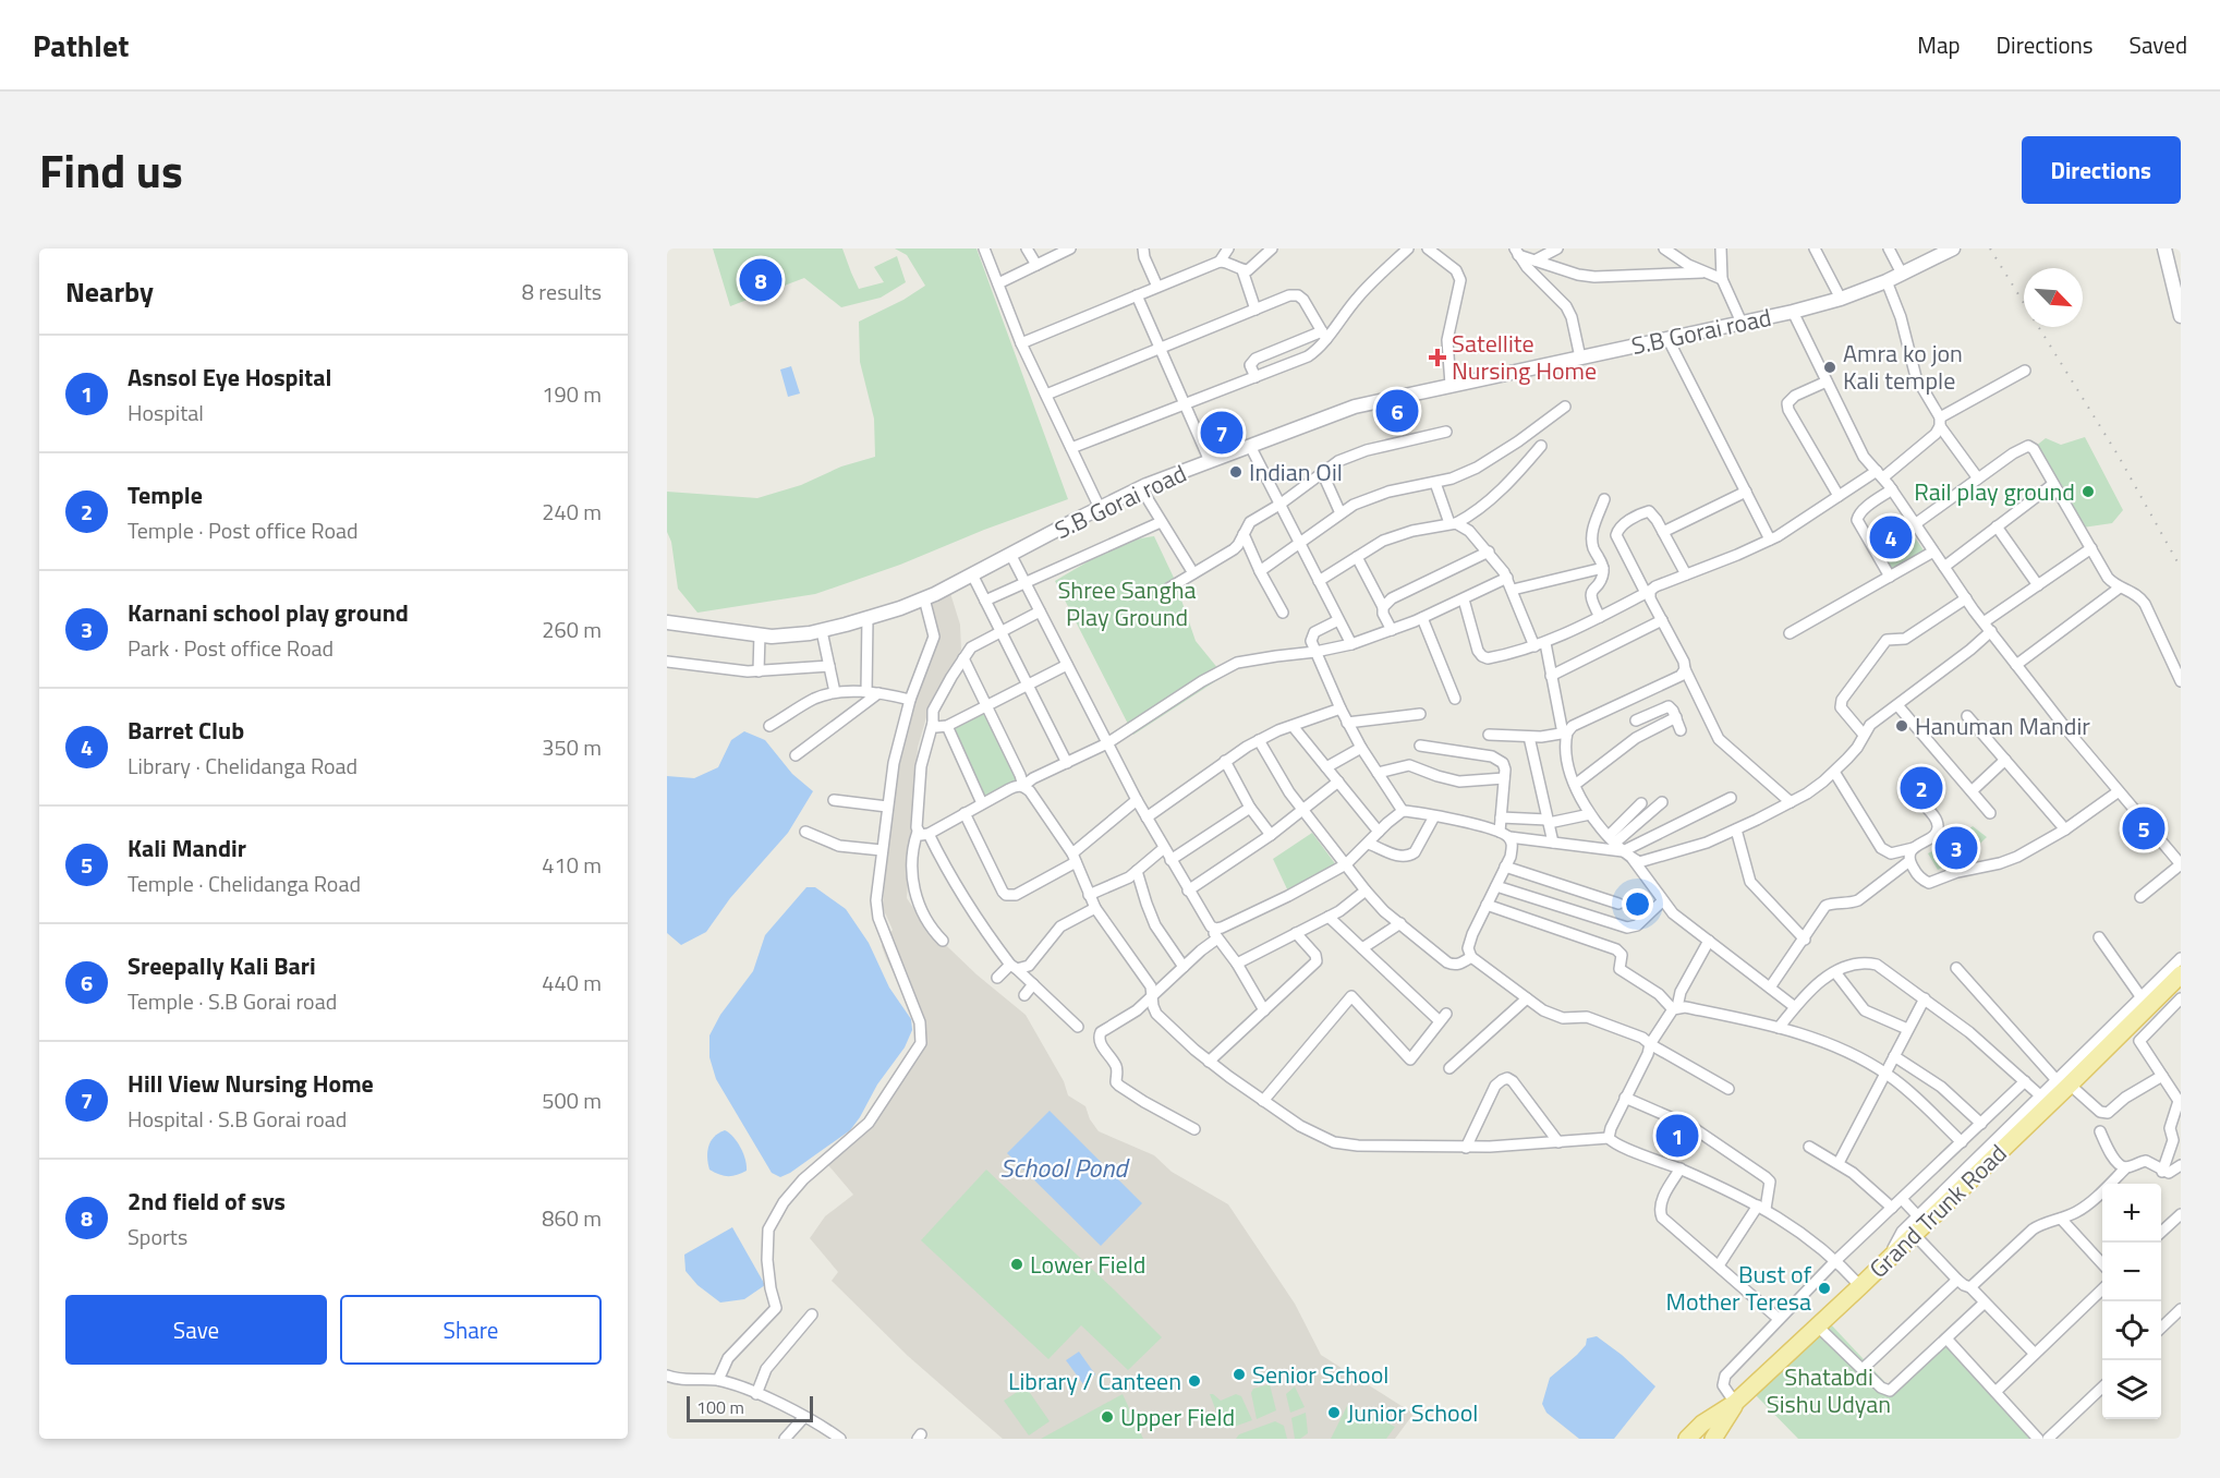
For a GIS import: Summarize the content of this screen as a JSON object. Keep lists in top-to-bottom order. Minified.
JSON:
{"streets":{"main road":["Grand Trunk Road"],"street":["S.B Gorai road"]},"water":["School Pond"],"parks":["Shree Sangha Play Ground","Shatabdi Sishu Udyan"],"places":{"health":["Satellite Nursing Home"],"other":["Amra ko jon Kali temple","Indian Oil","Rail play ground","Hanuman Mandir","Lower Field","Bust of Mother Teresa","Senior School","Library / Canteen","Junior School","Upper Field"]},"scale_bar":"100 m","north":"bottom right","page":{"header":"Pathlet","nav":["Map","Directions","Saved"],"title":"Find us","buttons":["Directions",["Save","Share"]],"heading":["Nearby","8 results"],"pins":["8","6","7","4","2","5","3","1"],"list":[{"mark":"1","name":"Asnsol Eye Hospital","note":"Hospital","value":"190 m"},{"mark":"2","name":"Temple","note":"Temple · Post office Road","value":"240 m"},{"mark":"3","name":"Karnani school play ground","note":"Park · Post office Road","value":"260 m"},{"mark":"4","name":"Barret Club","note":"Library · Chelidanga Road","value":"350 m"},{"mark":"5","name":"Kali Mandir","note":"Temple · Chelidanga Road","value":"410 m"},{"mark":"6","name":"Sreepally Kali Bari","note":"Temple · S.B Gorai road","value":"440 m"},{"mark":"7","name":"Hill View Nursing Home","note":"Hospital · S.B Gorai road","value":"500 m"},{"mark":"8","name":"2nd field of svs","note":"Sports","value":"860 m"}],"map_buttons":["+","−"],"scale":"100 m"}}
